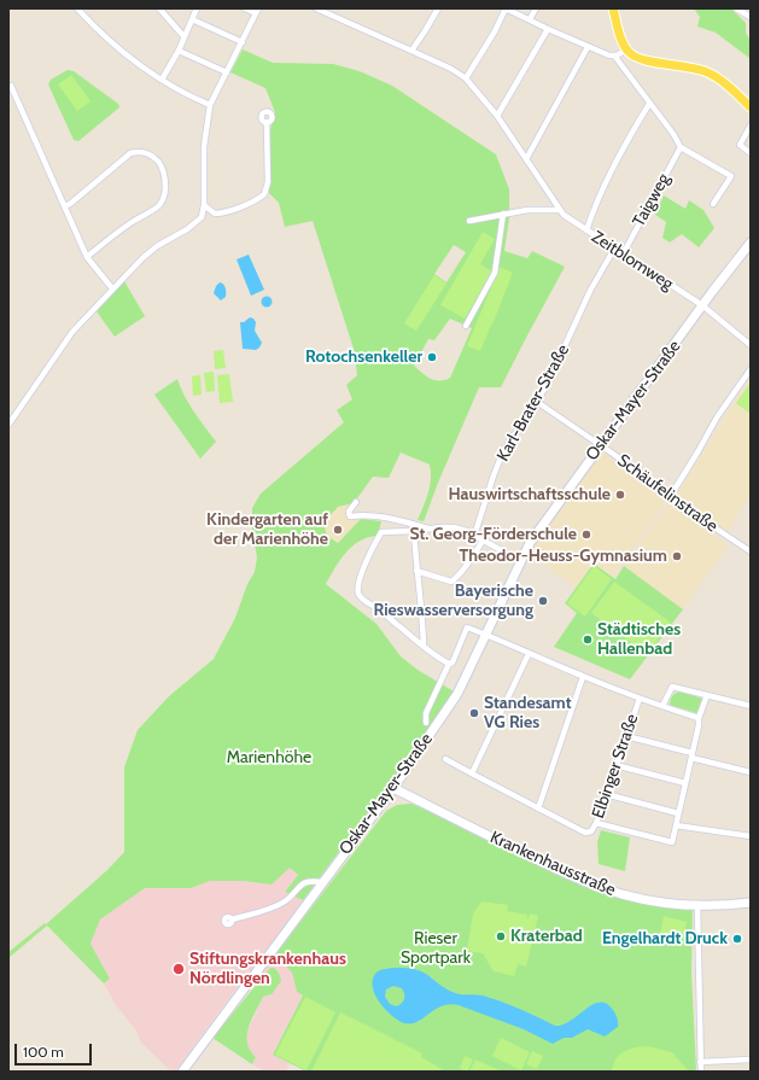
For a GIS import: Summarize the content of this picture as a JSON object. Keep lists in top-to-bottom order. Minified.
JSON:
{"streets":{"main road":["Oskar-Mayer-Straße","Krankenhausstraße"],"street":["Taigweg","Zeitblomweg","Karl-Brater-Straße","Schäufelinstraße","Elbinger Straße"]},"crossings":[["Taigweg","Zeitblomweg"],["Zeitblomweg","Oskar-Mayer-Straße"],["Zeitblomweg","Karl-Brater-Straße"],["Oskar-Mayer-Straße","Schäufelinstraße"],["Oskar-Mayer-Straße","Krankenhausstraße"],["Karl-Brater-Straße","Schäufelinstraße"]],"parks":["Marienhöhe","Rieser Sportpark"],"places":["Rotochsenkeller","Hauswirtschaftsschule","Kindergarten auf der Marienhöhe","St. Georg-Förderschule","Theodor-Heuss-Gymnasium","Bayerische Rieswasserversorgung","Städtisches Hallenbad","Standesamt VG Ries","Kraterbad","Engelhardt Druck","Stiftungskrankenhaus Nördlingen"],"scale_bar":"100 m"}
